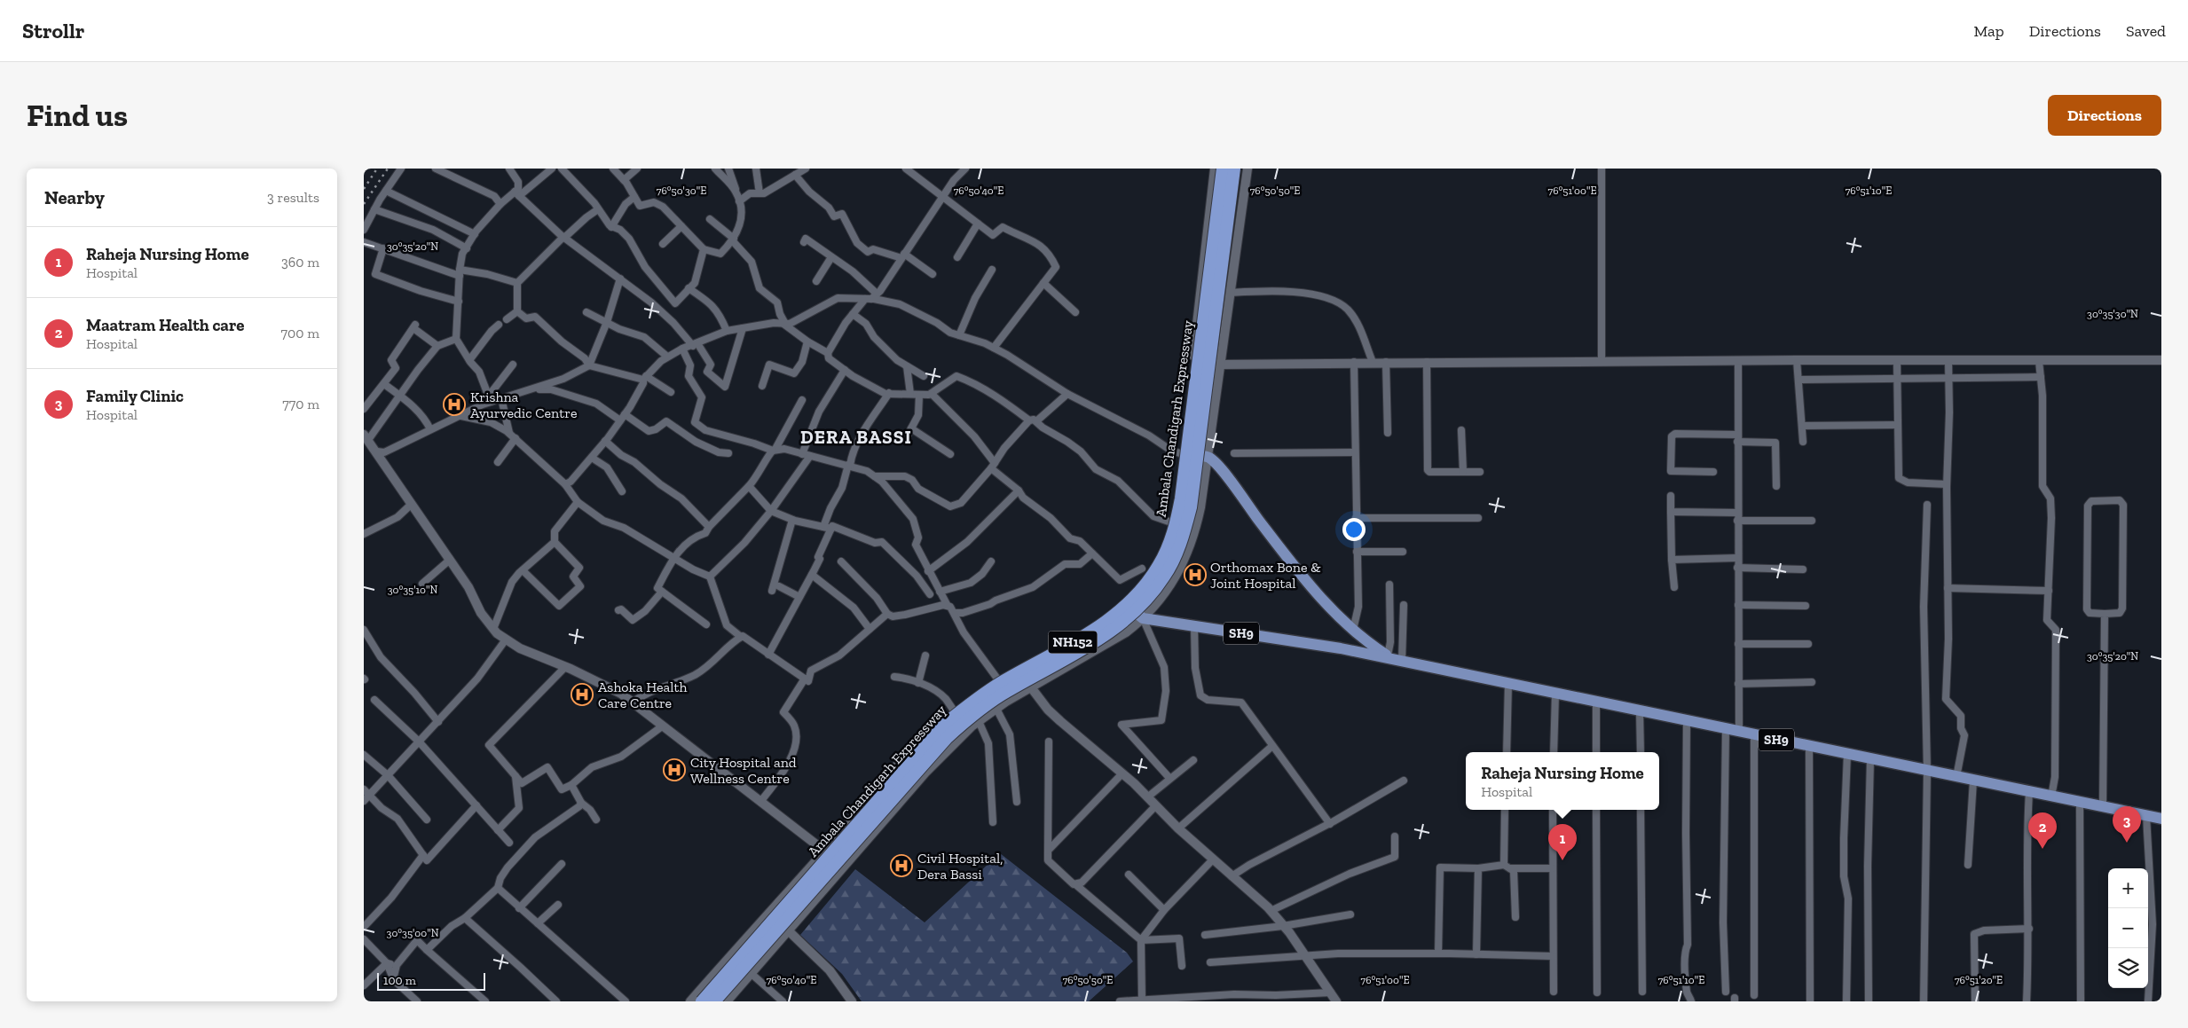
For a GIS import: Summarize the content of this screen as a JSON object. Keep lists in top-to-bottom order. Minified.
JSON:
{"streets":{"highway":["Ambala Chandigarh Expressway","NH152"],"main road":["SH9"]},"districts":["DERA BASSI"],"places":{"hospital":["Krishna Ayurvedic Centre","Orthomax Bone & Joint Hospital","Ashoka Health Care Centre","City Hospital and Wellness Centre","Civil Hospital, Dera Bassi"]},"scale_bar":"100 m","page":{"header":"Strollr","nav":["Map","Directions","Saved"],"buttons":"Directions","title":"Find us","heading":["Nearby","3 results"],"list":[{"mark":"1","name":"Raheja Nursing Home","note":"Hospital","value":"360 m"},{"mark":"2","name":"Maatram Health care","note":"Hospital","value":"700 m"},{"mark":"3","name":"Family Clinic","note":"Hospital","value":"770 m"}],"popup":["Raheja Nursing Home","Hospital"],"pins":["3","2","1"],"map_buttons":["+","−"],"scale":"100 m"},"coordinates":["76°50'30\"E","76°50'40\"E","76°50'50\"E","76°51'00\"E","76°51'10\"E","30°35'20\"N","30°35'30\"N","30°35'10\"N","30°35'00\"N","76°51'20\"E"]}
